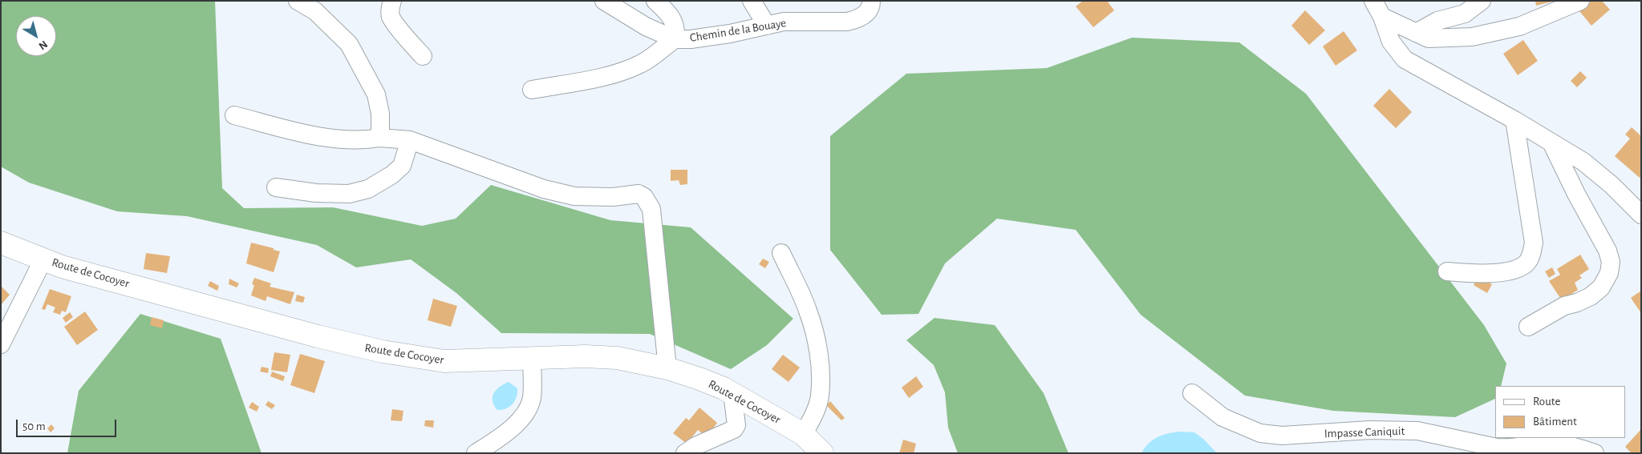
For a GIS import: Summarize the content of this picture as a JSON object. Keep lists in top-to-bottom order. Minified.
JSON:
{"streets":{"main road":["Route de Cocoyer"],"street":["Chemin de la Bouaye","Impasse Caniquit"]},"legend":["Route","Bâtiment"],"scale_bar":"50 m","north":"bottom right"}
